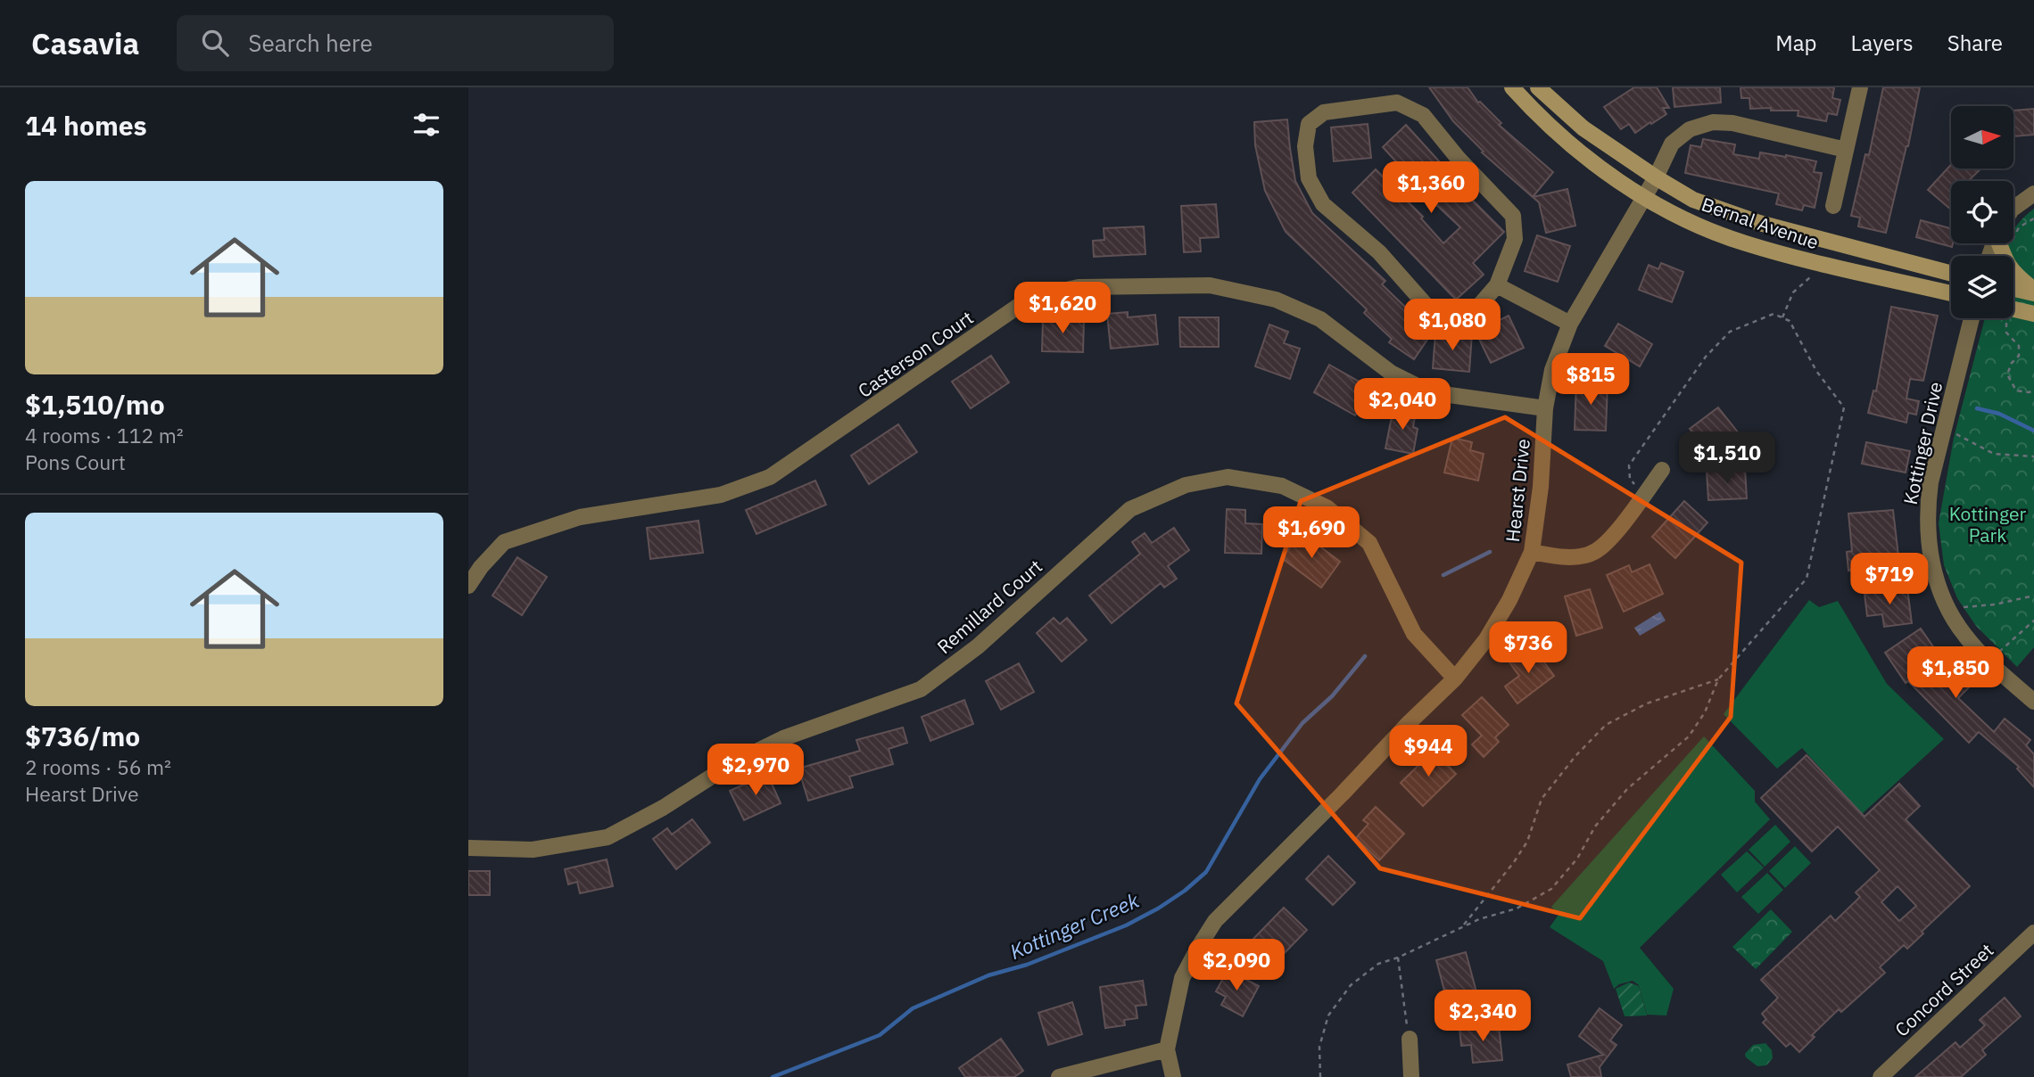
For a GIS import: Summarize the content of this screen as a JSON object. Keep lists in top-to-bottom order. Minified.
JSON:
{"streets":{"main road":["Bernal Avenue"],"street":["Casterson Court","Kottinger Drive","Hearst Drive","Remillard Court","Concord Street"]},"crossings":[["Bernal Avenue","Hearst Drive"],["Casterson Court","Hearst Drive"],["Hearst Drive","Remillard Court"]],"water":["Kottinger Creek"],"parks":["Kottinger Park"],"north":"right","page":{"header":"Casavia","search":"Search here","nav":["Map","Layers","Share"],"heading":"14 homes","price":["$1,360","$1,620","$1,080","$815","$2,040","$1,510","$1,690","$719","$736","$1,850","$944","$2,970","$2,090","$2,340"],"list":[{"name":"$1,510/mo","note":"4 rooms · 112 m² · Pons Court"},{"name":"$736/mo","note":"2 rooms · 56 m² · Hearst Drive"}]}}
